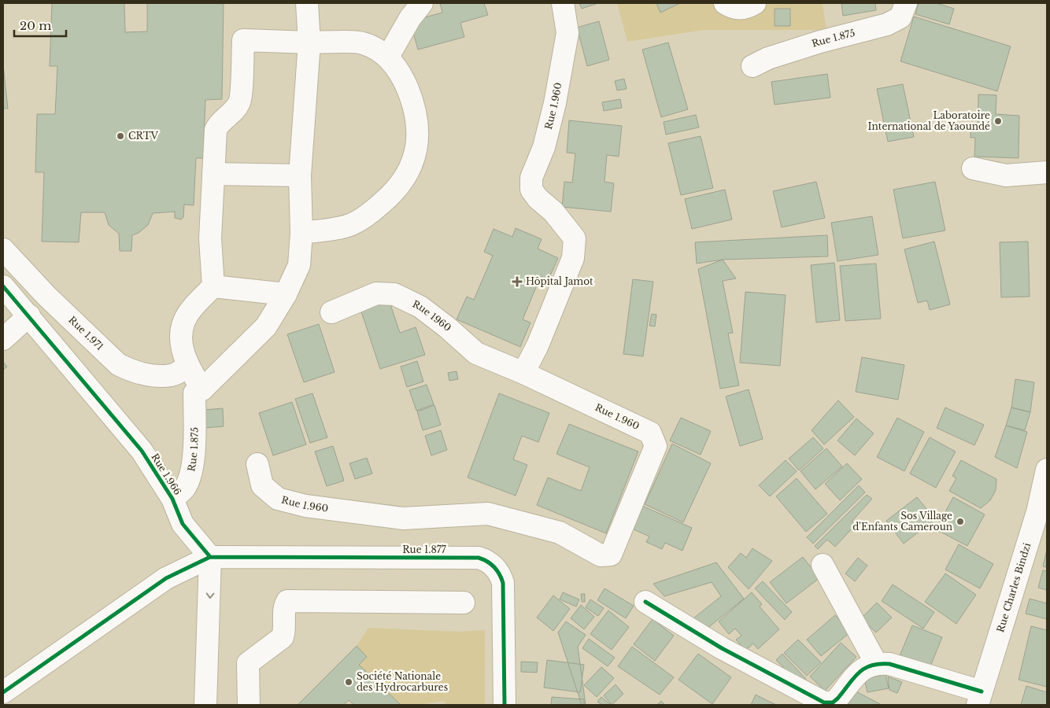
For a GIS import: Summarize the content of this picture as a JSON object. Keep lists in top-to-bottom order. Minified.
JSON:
{"streets":{"street":["Rue 1.875","Rue 1.960","Rue 1960","Rue 1.971","Rue 1.966","Rue 1.877","Rue Charles Bindzi"]},"crossings":[["Rue 1.875","Rue 1.966"],["Rue 1.960","Rue 1960"],["Rue 1.966","Rue 1.877"]],"places":{"other":["Laboratoire International de Yaoundé","CRTV","Sos Village d'Enfants Cameroun","Société Nationale des Hydrocarbures"],"health":["Hôpital Jamot"]},"scale_bar":"20 m"}
